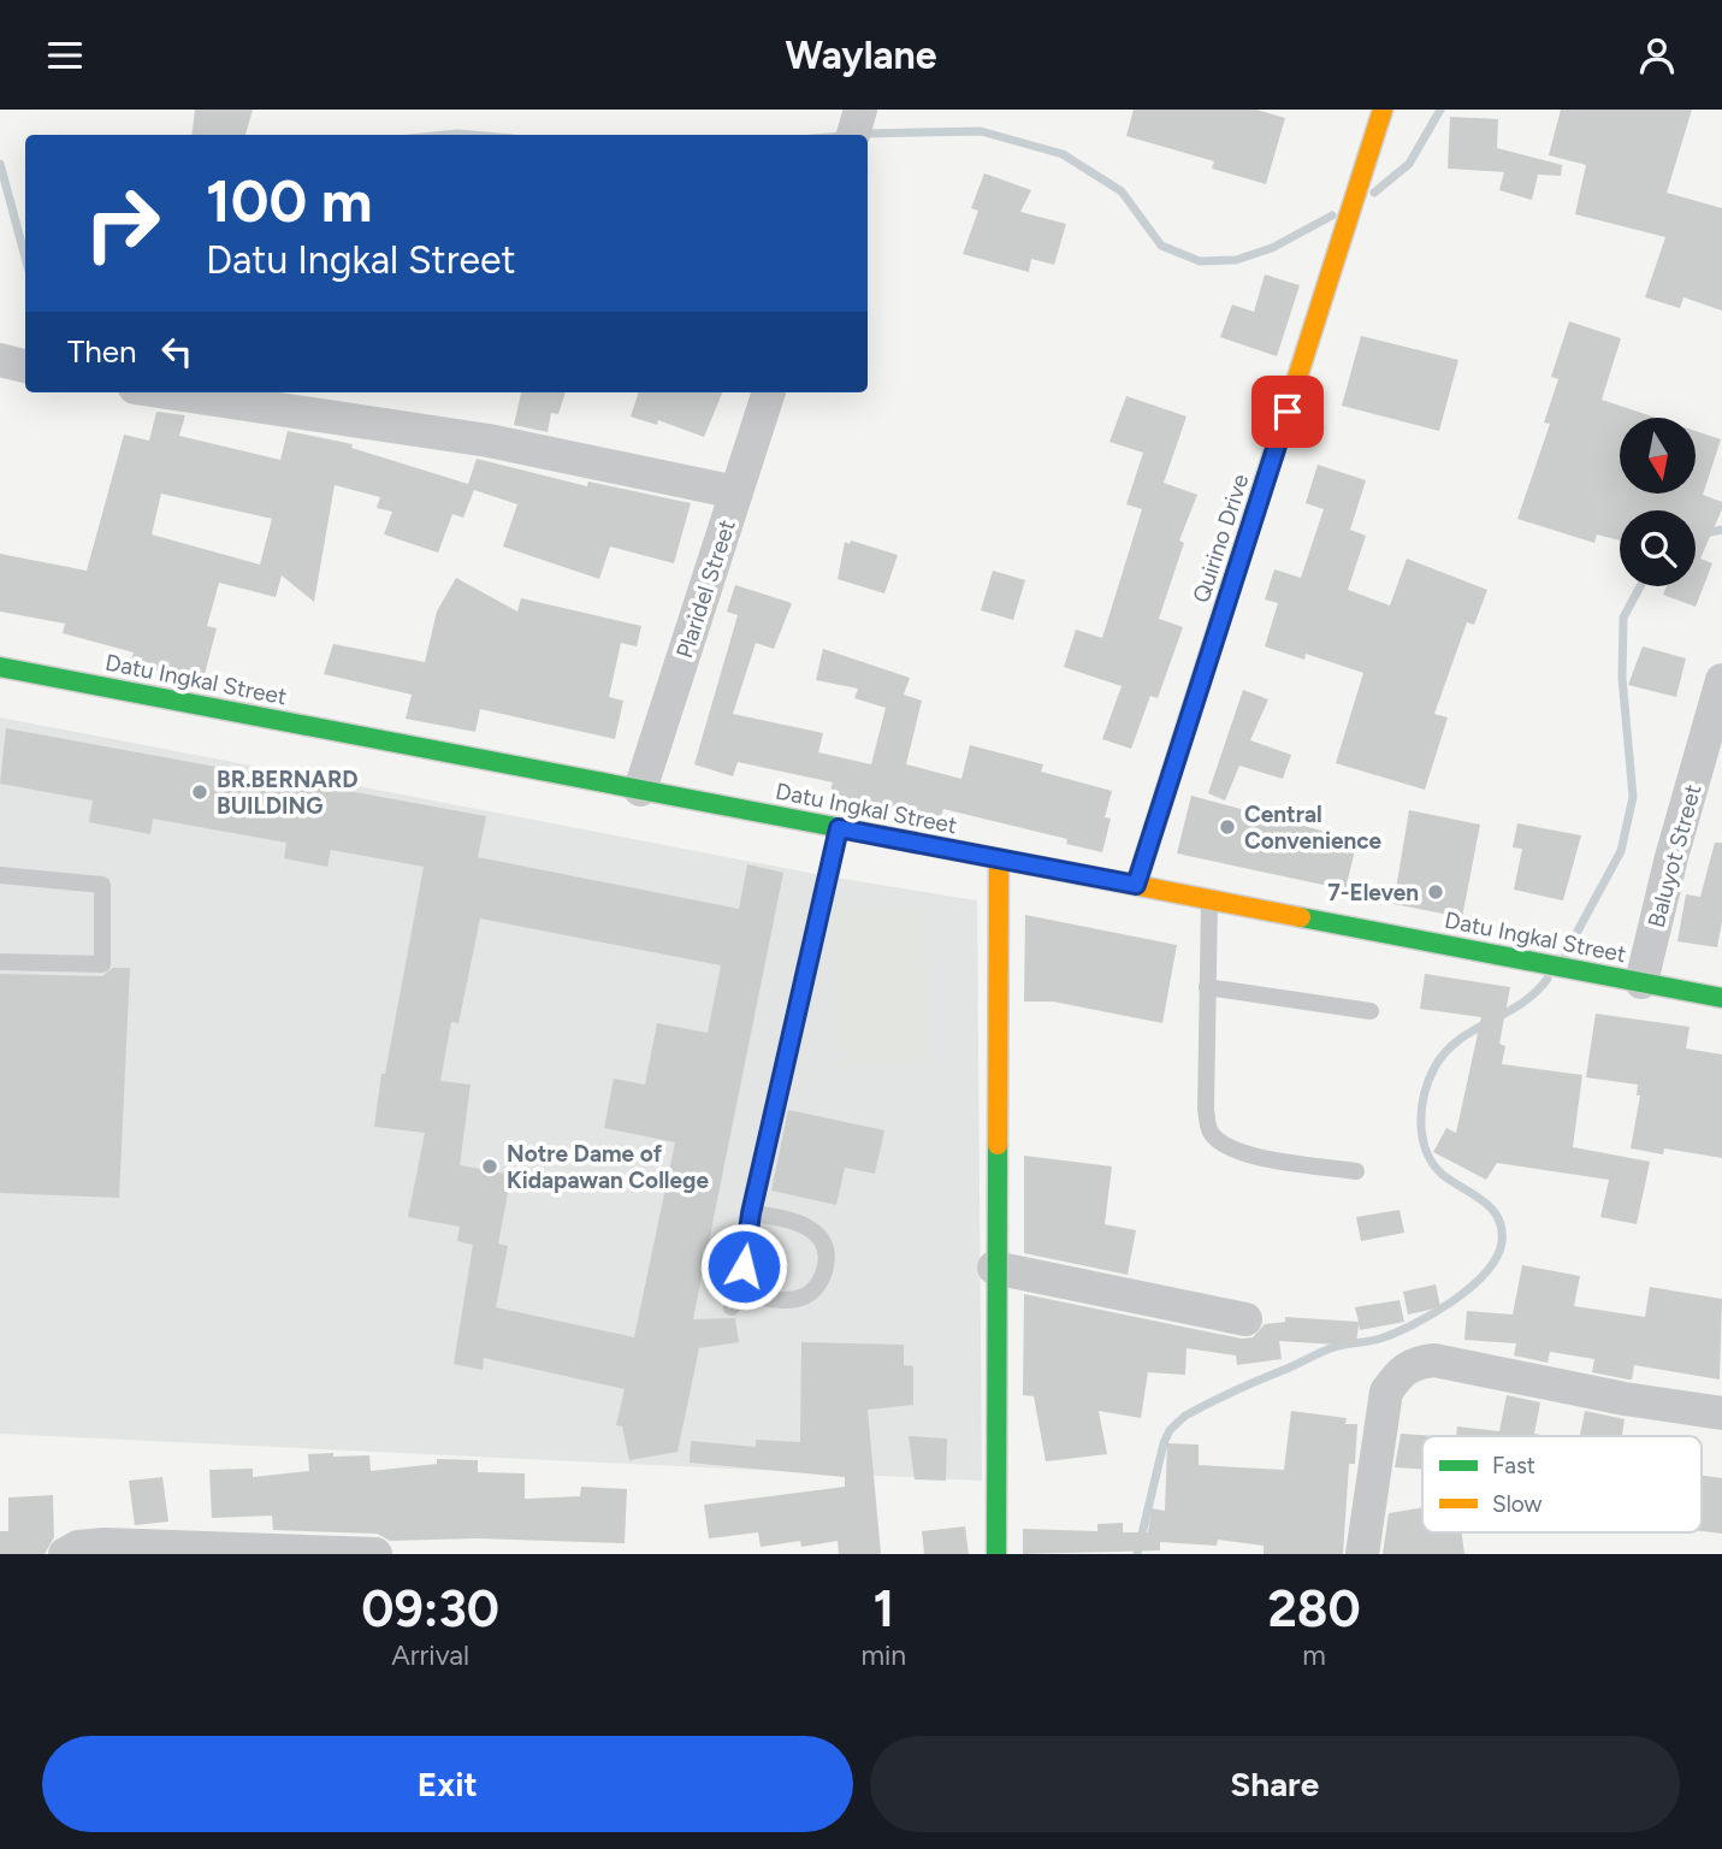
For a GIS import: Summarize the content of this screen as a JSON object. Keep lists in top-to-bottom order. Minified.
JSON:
{"streets":{"street":["Quirino Drive","Plaridel Street","Datu Ingkal Street","Baluyot Street"]},"crossings":[["Quirino Drive","Datu Ingkal Street"],["Plaridel Street","Datu Ingkal Street"],["Datu Ingkal Street","Baluyot Street"]],"places":["BR.BERNARD BUILDING","Central Convenience","7-Eleven","Notre Dame of Kidapawan College"],"legend":["Fast","Slow"],"north":"bottom","page":{"header":"Waylane","turn":["100 m","Datu Ingkal Street"],"then":"Then","eta":["09:30","Arrival","1","min","280","m"],"buttons":["Exit","Share"]}}
